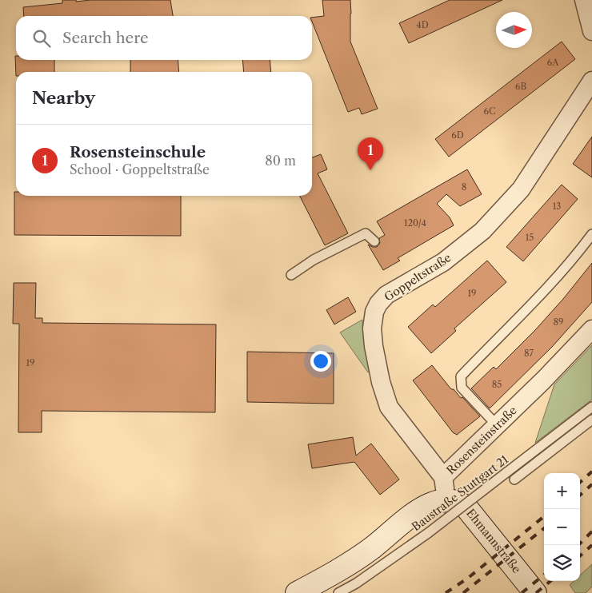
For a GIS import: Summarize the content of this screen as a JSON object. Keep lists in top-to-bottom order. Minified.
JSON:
{"streets":{"street":["Goppeltstraße","Rosensteinstraße","Ehmannstraße"],"lane":["Baustraße Stuttgart 21"]},"crossings":[["Goppeltstraße","Rosensteinstraße"],["Rosensteinstraße","Ehmannstraße"]],"house_numbers":["4D","6A","6B","6C","6D","8","13","120/4","15","19","89","87","19","85"],"north":"right","page":{"search":"Search here","heading":"Nearby","list":[{"mark":"1","name":"Rosensteinschule","note":"School · Goppeltstraße","value":"80 m"}],"pins":"1","map_buttons":["+","−"]}}
